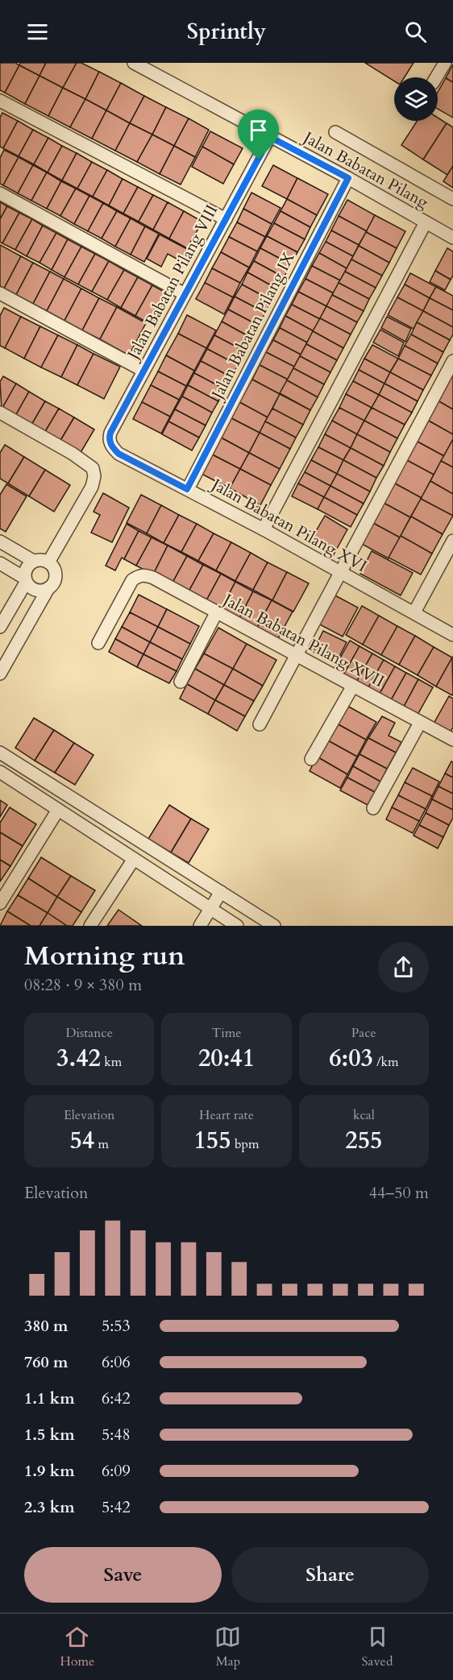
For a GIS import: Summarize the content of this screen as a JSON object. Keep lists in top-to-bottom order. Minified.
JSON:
{"streets":{"street":["Jalan Babatan Pilang","Jalan Babatan Pilang VIII","Jalan Babatan Pilang IX","Jalan Babatan Pilang XVI","Jalan Babatan Pilang XVII"]},"crossings":[["Jalan Babatan Pilang","Jalan Babatan Pilang VIII"],["Jalan Babatan Pilang","Jalan Babatan Pilang IX"],["Jalan Babatan Pilang VIII","Jalan Babatan Pilang XVI"],["Jalan Babatan Pilang IX","Jalan Babatan Pilang XVI"]],"page":{"header":"Sprintly","heading":["Morning run","08:28 · 9 × 380 m"],"stats":[["Distance","3.42 km"],["Time","20:41"],["Pace","6:03 /km"],["Elevation","54 m"],["Heart rate","155 bpm"],["kcal","255"]],"chart":["Elevation","44–50 m"],"list":[{"name":"380 m","note":"5:53"},{"name":"760 m","note":"6:06"},{"name":"1.1 km","note":"6:42"},{"name":"1.5 km","note":"5:48"},{"name":"1.9 km","note":"6:09"},{"name":"2.3 km","note":"5:42"}],"buttons":["Save","Share"],"tabs":["Home","Map","Saved"]}}
